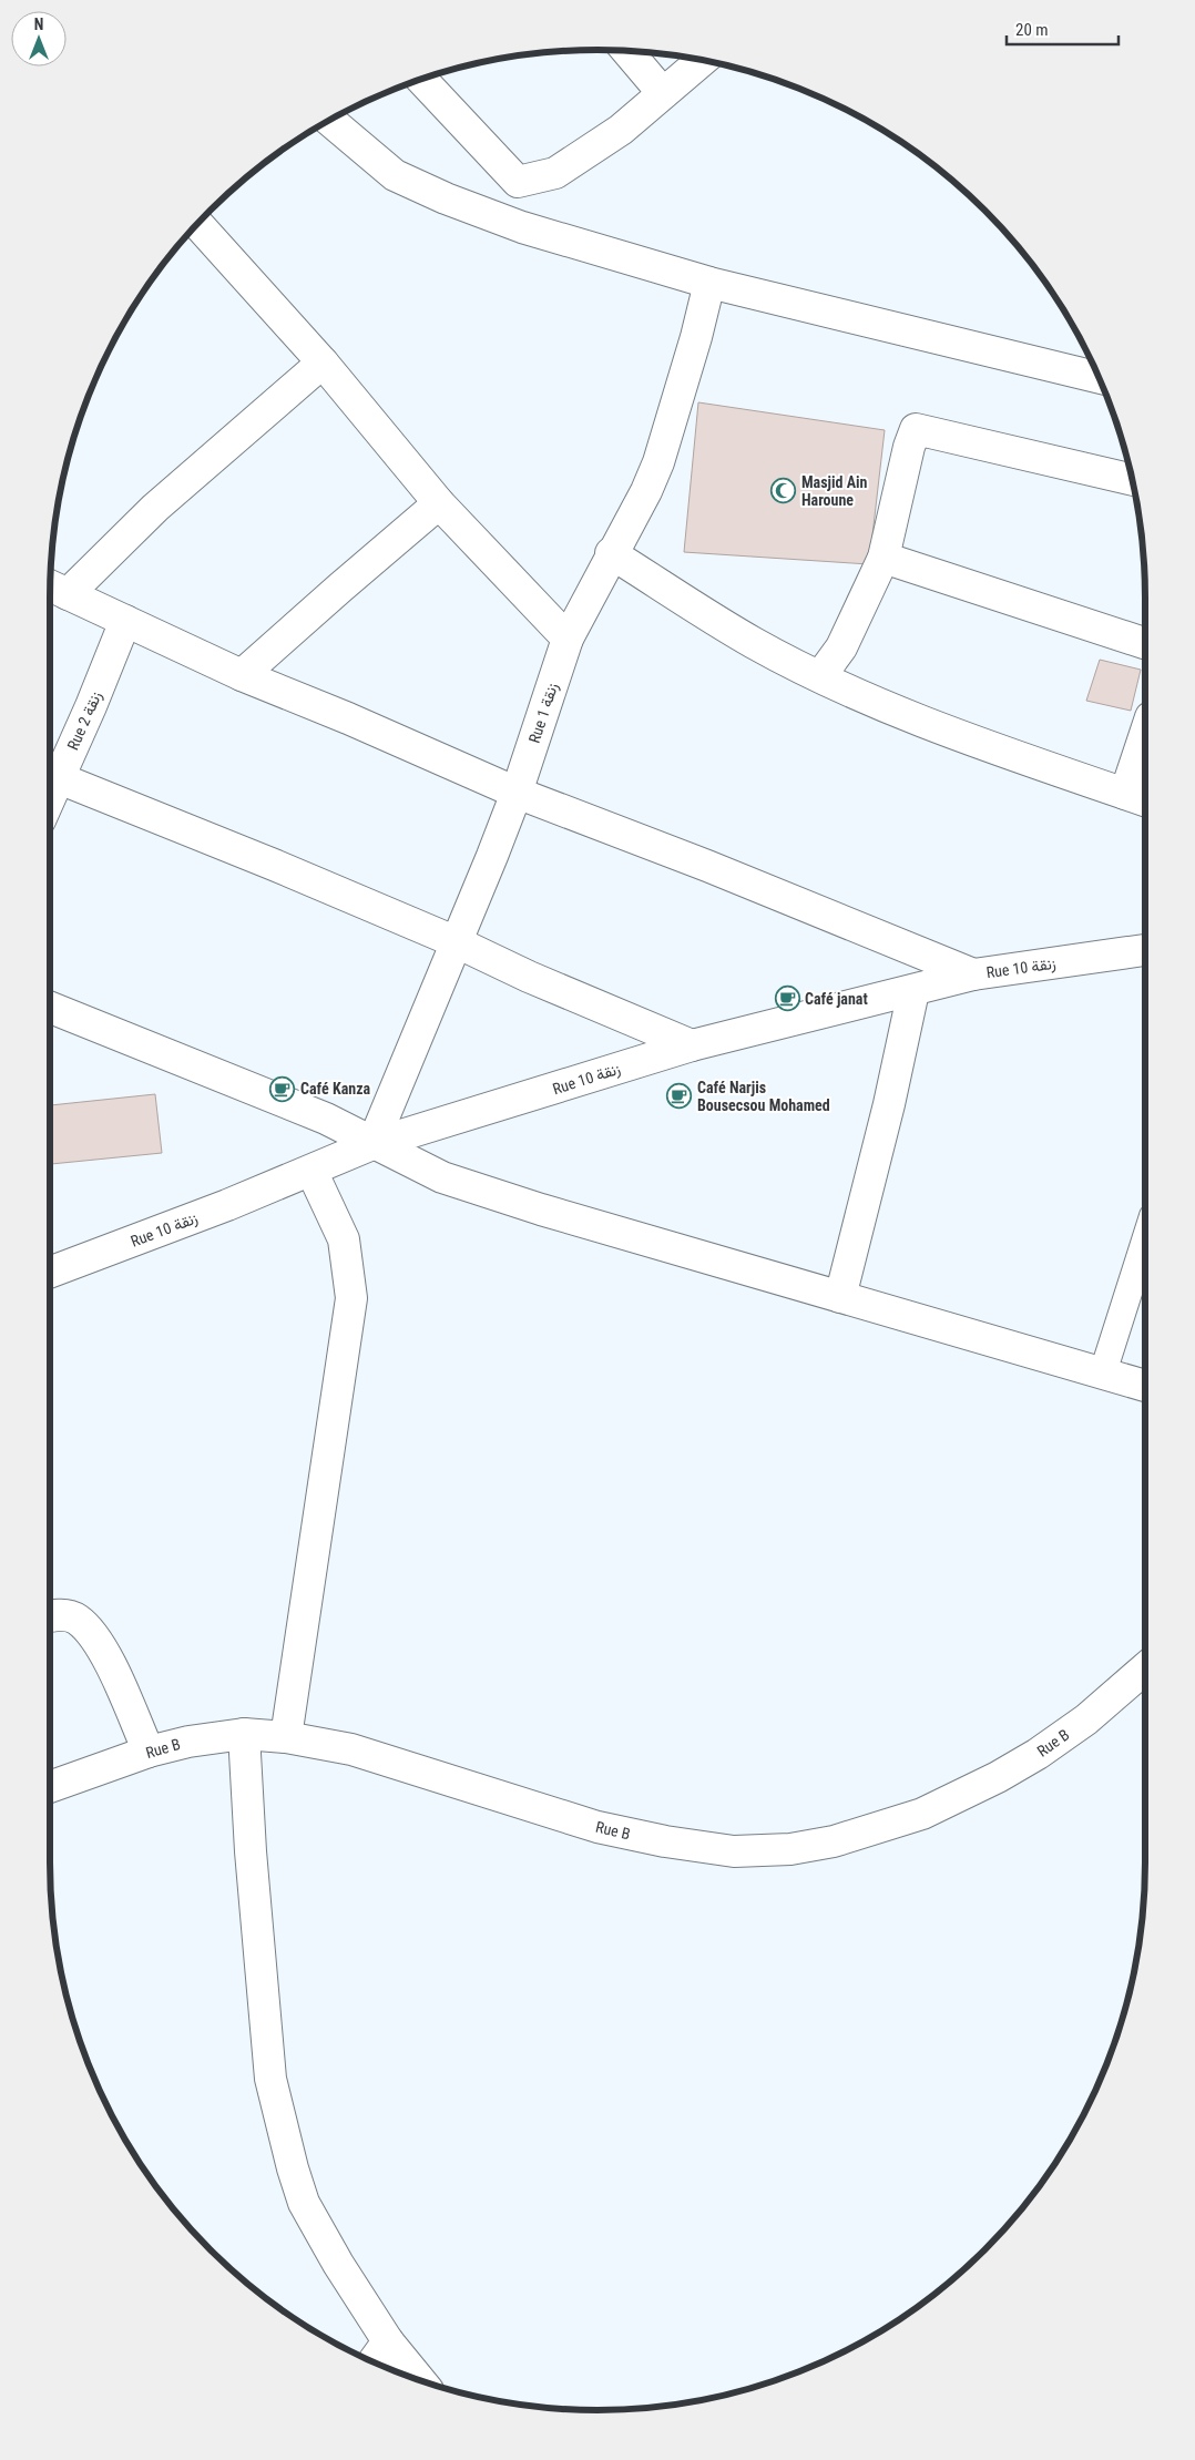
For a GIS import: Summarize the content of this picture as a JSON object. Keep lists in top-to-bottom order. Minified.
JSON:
{"streets":{"street":["Rue 1 زنقة","Rue 2 زنقة","Rue 10 زنقة","Rue B"]},"crossings":[["Rue 1 زنقة","Rue 10 زنقة"]],"places":{"mosque":["Masjid Ain Haroune"],"cafe":["Café janat","Café Kanza","Café Narjis Bousecsou Mohamed"]},"scale_bar":"20 m","north":"top"}
